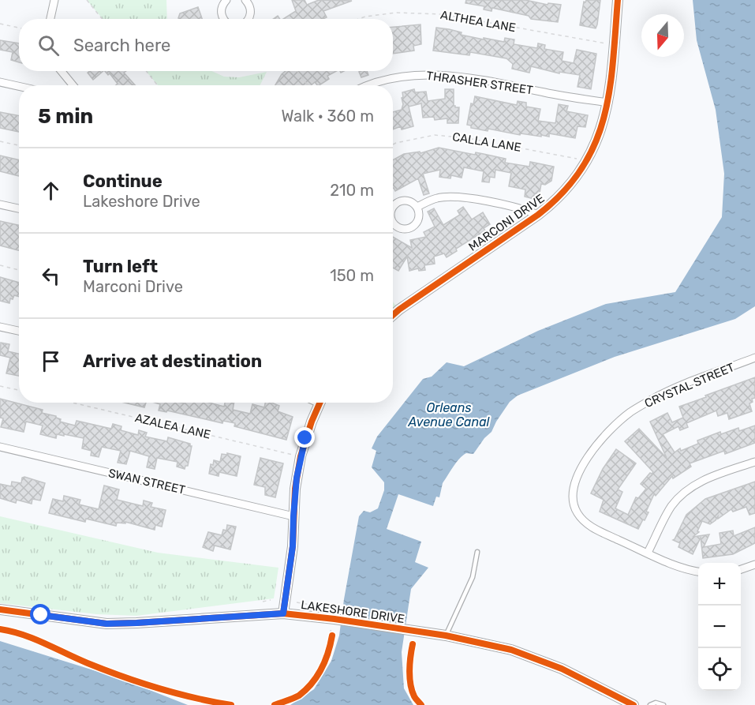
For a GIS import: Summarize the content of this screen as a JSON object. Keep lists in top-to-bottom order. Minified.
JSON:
{"streets":{"street":["THRASHER STREET","MARCONI DRIVE","CRYSTAL STREET","SWAN STREET","LAKESHORE DRIVE"],"path":["ALTHEA LANE","CALLA LANE","AZALEA LANE"]},"crossings":[["ALTHEA LANE","MARCONI DRIVE"],["THRASHER STREET","MARCONI DRIVE"],["CALLA LANE","MARCONI DRIVE"]],"water":["Orleans Avenue Canal"],"north":"bottom","page":{"search":"Search here","heading":["5 min","Walk · 360 m"],"list":[["Continue","Lakeshore Drive","210 m"],["Turn left","Marconi Drive","150 m"],"Arrive at destination"],"map_buttons":["+","−"]}}
